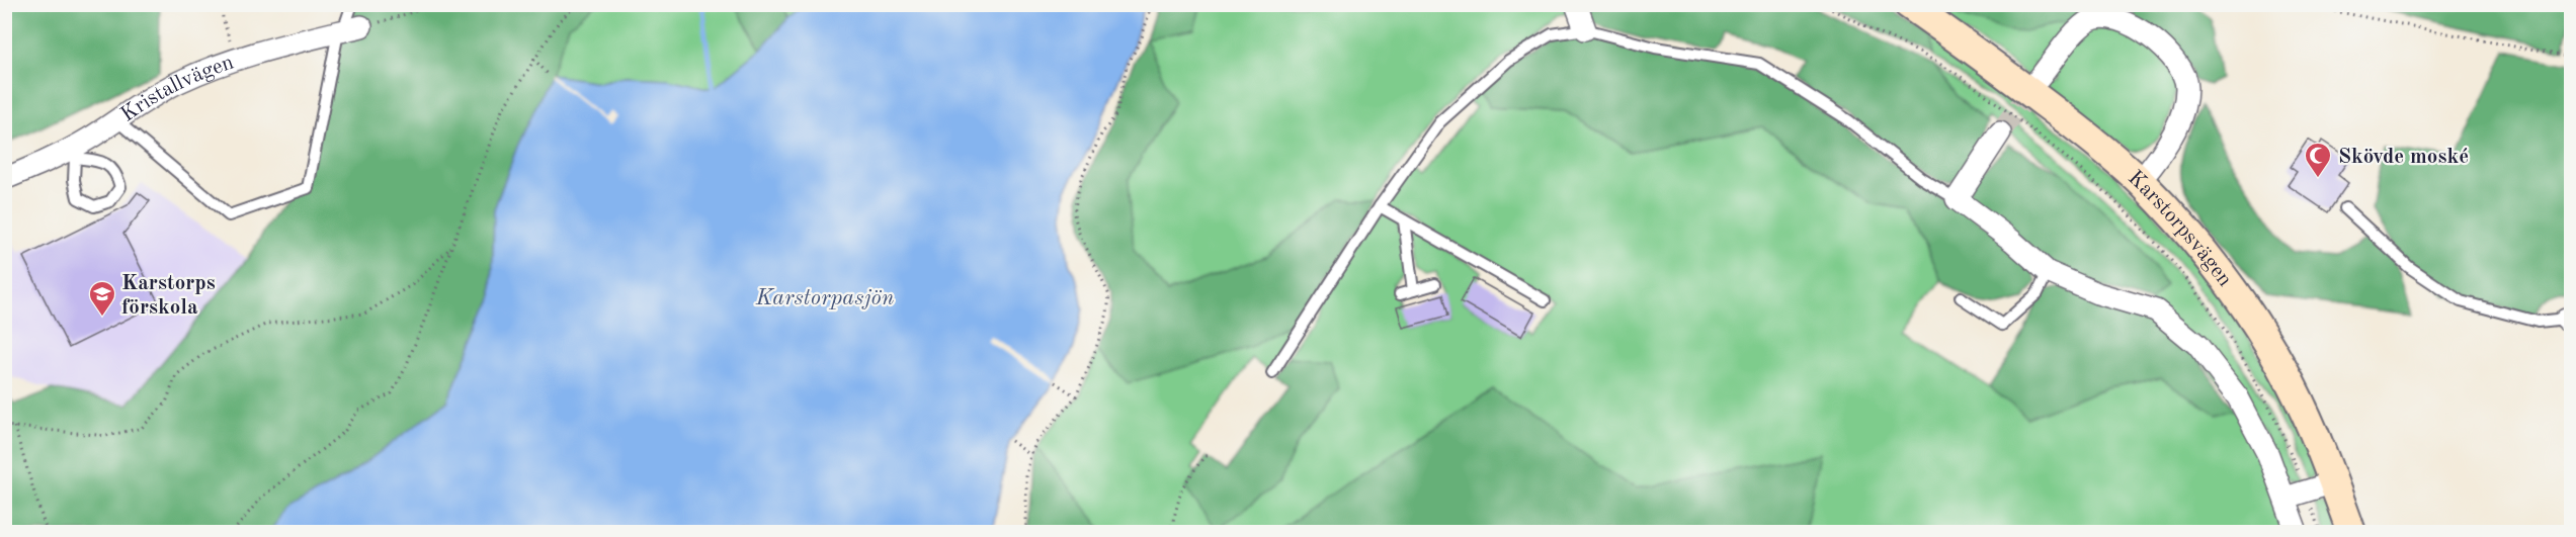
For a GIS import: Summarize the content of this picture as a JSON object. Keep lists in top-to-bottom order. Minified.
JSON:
{"streets":{"main road":["Karstorpsvägen"],"street":["Kristallvägen"]},"water":["Karstorpasjön"],"places":{"mosque":["Skövde moské"],"school or university":["Karstorps förskola"]}}
